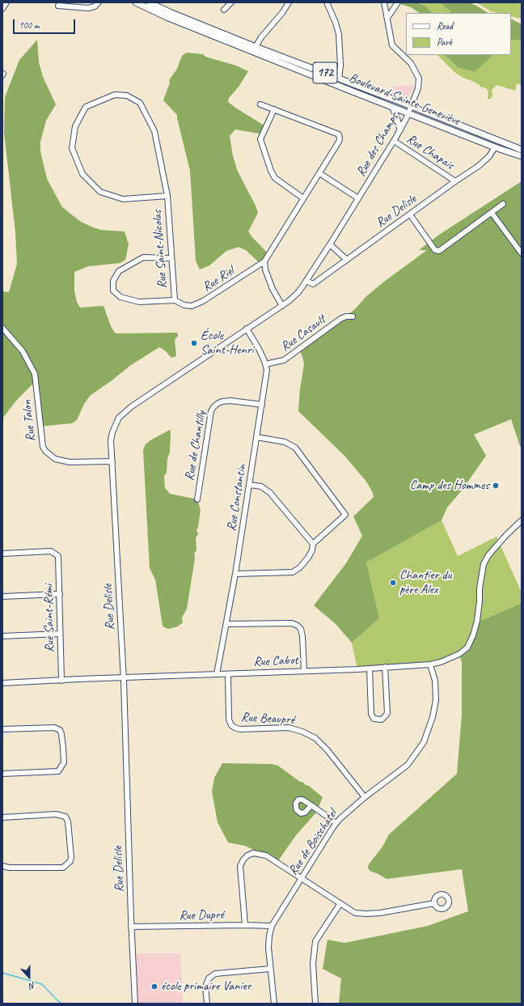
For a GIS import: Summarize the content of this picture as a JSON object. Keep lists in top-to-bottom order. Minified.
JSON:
{"streets":{"main road":["172","Boulevard Sainte-Geneviève"],"street":["Rue des Champs","Rue Chapais","Rue Delisle","Rue Saint-Nicolas","Rue Riel","Rue Casault","Rue Talon","Rue de Chantilly","Rue Constantin","Rue Saint-Rémi","Rue Cabot","Rue Beaupré","Rue de Boischatel","Rue Dupré"]},"crossings":[["Boulevard Sainte-Geneviève","Rue des Champs"],["Boulevard Sainte-Geneviève","Rue Delisle"],["Rue des Champs","Rue Chapais"],["Rue des Champs","Rue Delisle"],["Rue Chapais","Rue Delisle"],["Rue Delisle","Rue Talon"],["Rue Delisle","Rue Constantin"],["Rue Delisle","Rue Cabot"],["Rue Delisle","Rue Dupré"],["Rue Saint-Nicolas","Rue Riel"],["Rue Casault","Rue Constantin"],["Rue de Chantilly","Rue Constantin"],["Rue Constantin","Rue Cabot"],["Rue Saint-Rémi","Rue Cabot"],["Rue Cabot","Rue Beaupré"],["Rue Cabot","Rue de Boischatel"],["Rue Beaupré","Rue de Boischatel"],["Rue de Boischatel","Rue Dupré"]],"places":["École Saint-Henri","Camp des Hommes","Chantier du père Alex","école primaire Vanier"],"legend":["Road","Park"],"scale_bar":"100 m","north":"bottom"}
